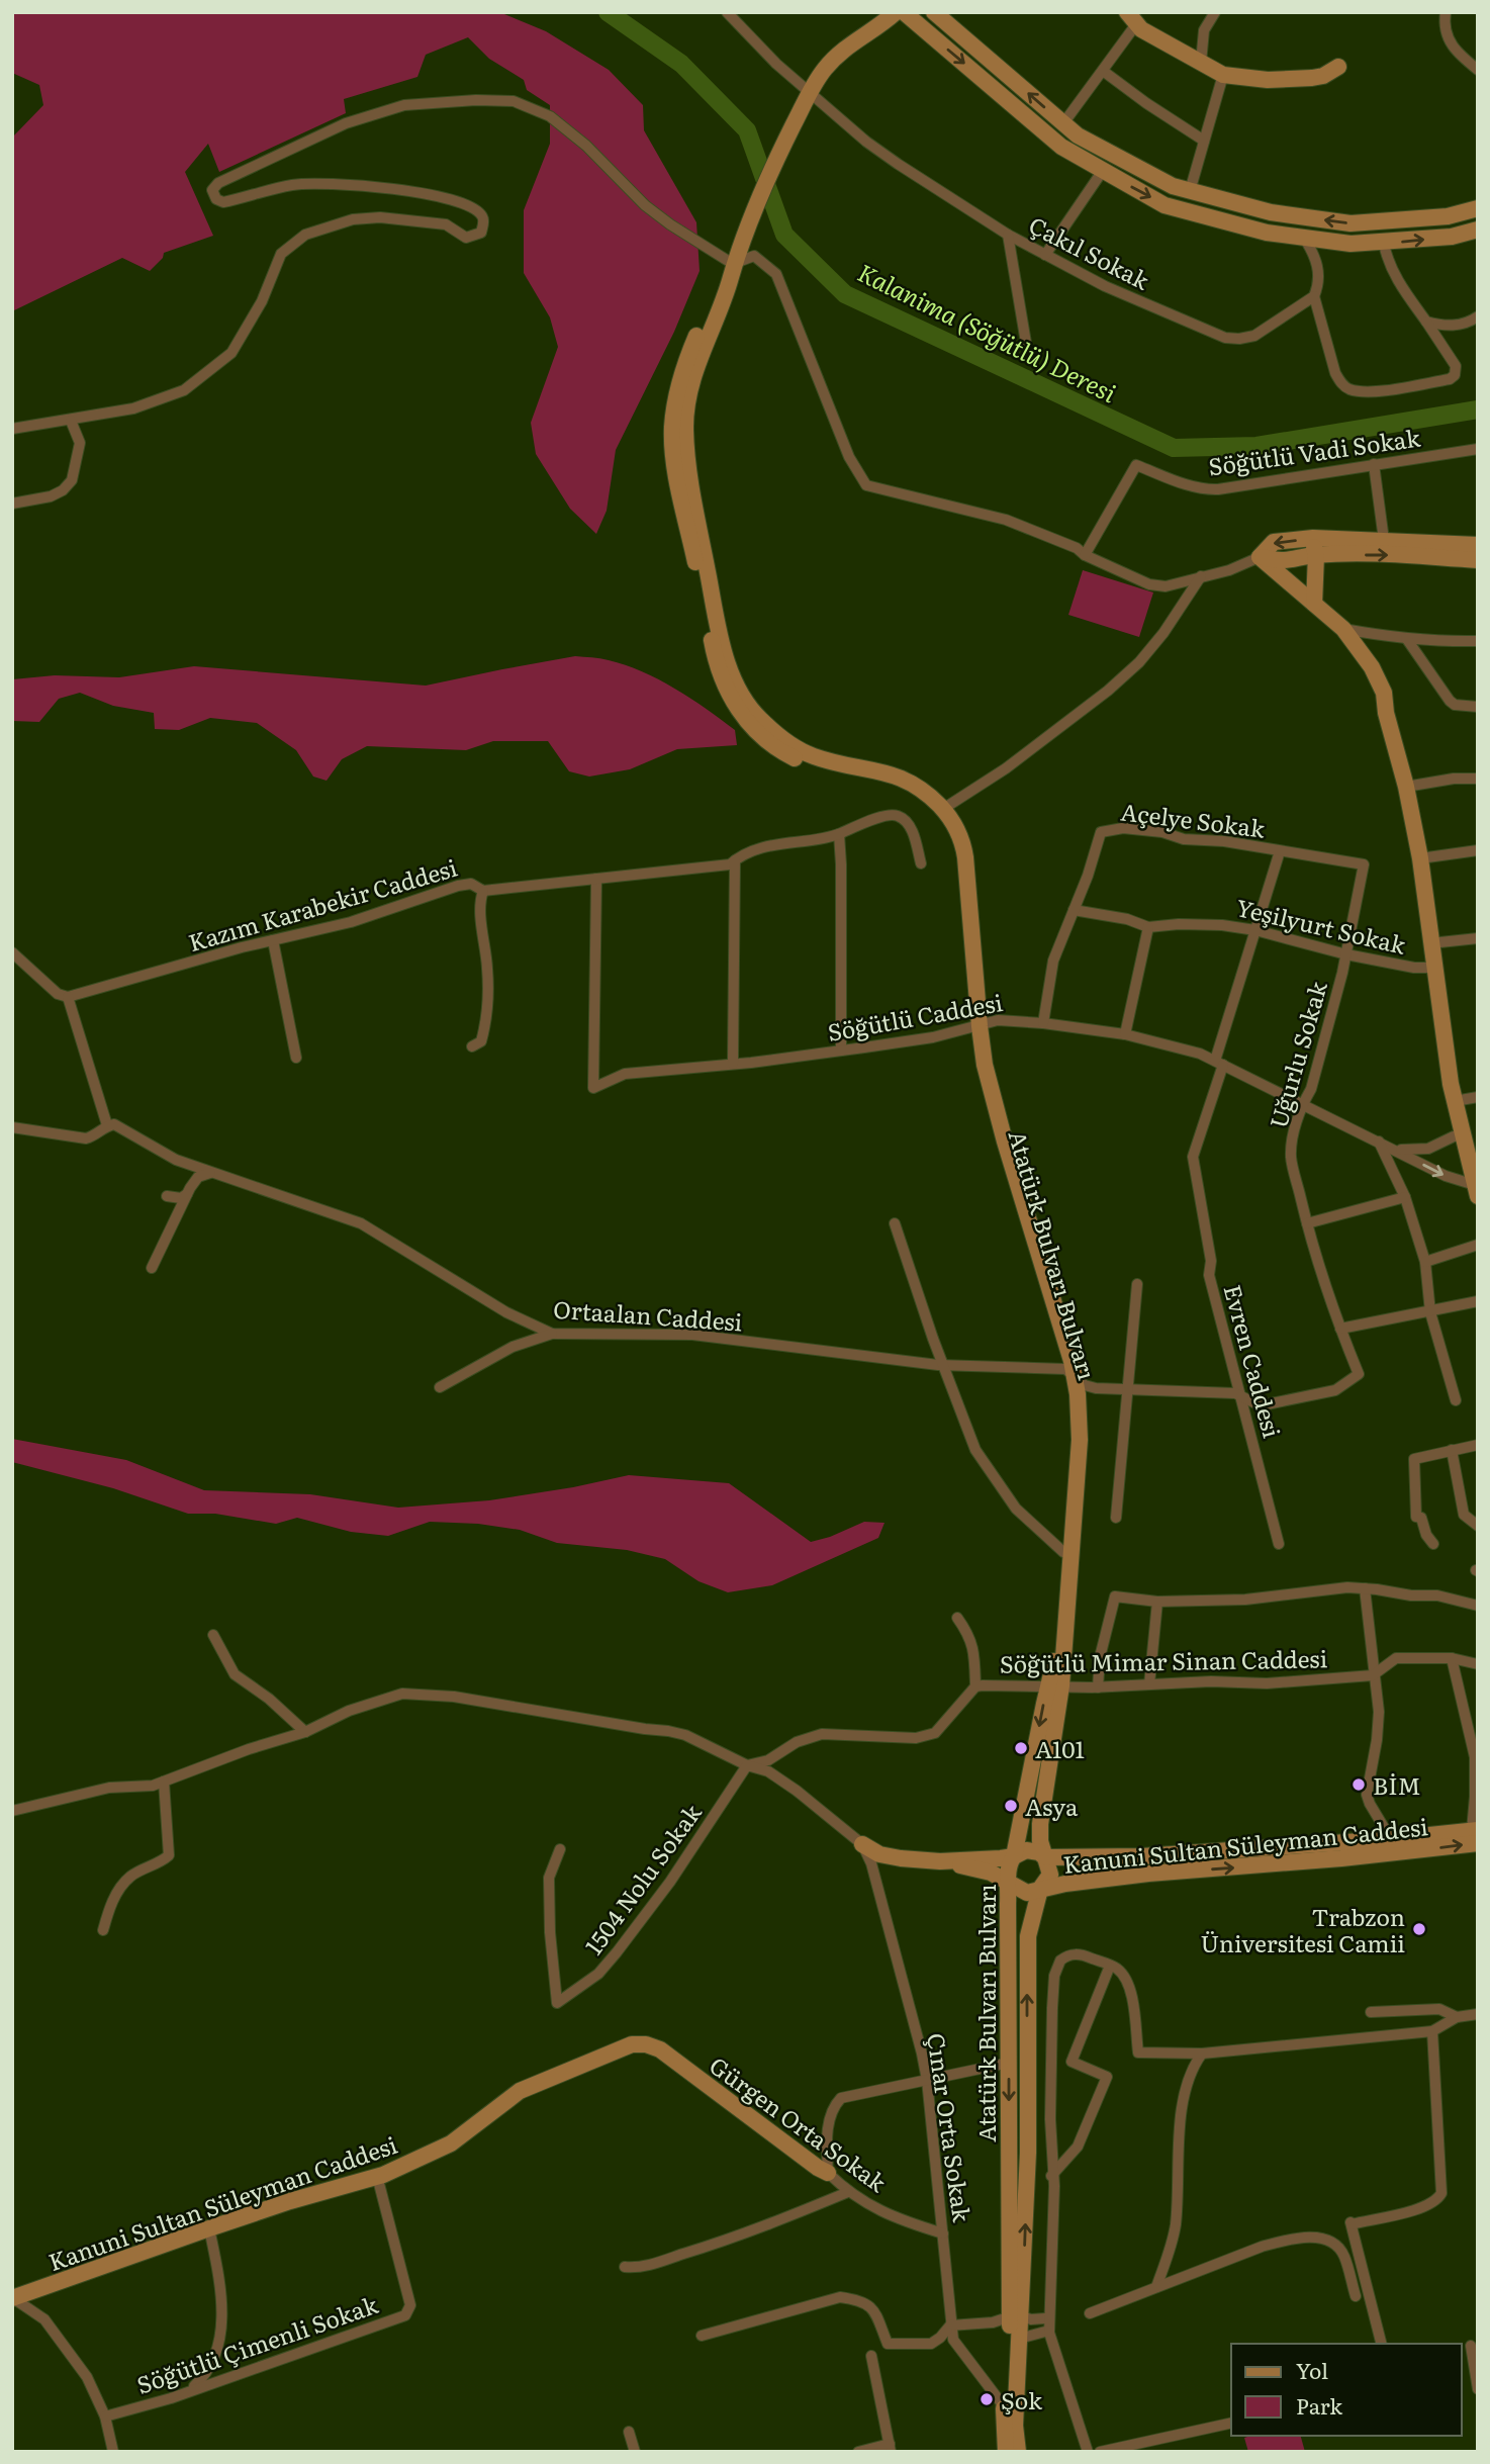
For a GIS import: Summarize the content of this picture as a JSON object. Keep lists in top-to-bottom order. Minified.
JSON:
{"streets":{"street":["Çakıl Sokak","Söğütlü Vadi Sokak","Açelye Sokak","Kazım Karabekir Caddesi","Yeşilyurt Sokak","Söğütlü Caddesi","Uğurlu Sokak","Atatürk Bulvarı Bulvarı","Ortaalan Caddesi","Evren Caddesi","Söğütlü Mimar Sinan Caddesi","Kanuni Sultan Süleyman Caddesi","1504 Nolu Sokak","Gürgen Orta Sokak","Çınar Orta Sokak","Söğütlü Çimenli Sokak"]},"crossings":[["Çakıl Sokak","Atatürk Bulvarı Bulvarı"],["Açelye Sokak","Yeşilyurt Sokak"],["Açelye Sokak","Uğurlu Sokak"],["Açelye Sokak","Evren Caddesi"],["Kazım Karabekir Caddesi","Söğütlü Caddesi"],["Yeşilyurt Sokak","Uğurlu Sokak"],["Yeşilyurt Sokak","Evren Caddesi"],["Söğütlü Caddesi","Uğurlu Sokak"],["Söğütlü Caddesi","Atatürk Bulvarı Bulvarı"],["Söğütlü Caddesi","Evren Caddesi"],["Uğurlu Sokak","Ortaalan Caddesi"],["Atatürk Bulvarı Bulvarı","Ortaalan Caddesi"],["Atatürk Bulvarı Bulvarı","Söğütlü Mimar Sinan Caddesi"],["Atatürk Bulvarı Bulvarı","Kanuni Sultan Süleyman Caddesi"],["Atatürk Bulvarı Bulvarı","Çınar Orta Sokak"],["Ortaalan Caddesi","Evren Caddesi"],["Söğütlü Mimar Sinan Caddesi","1504 Nolu Sokak"],["Kanuni Sultan Süleyman Caddesi","Gürgen Orta Sokak"],["Kanuni Sultan Süleyman Caddesi","Çınar Orta Sokak"],["Kanuni Sultan Süleyman Caddesi","Söğütlü Çimenli Sokak"],["Gürgen Orta Sokak","Çınar Orta Sokak"]],"water":["Kalanima (Söğütlü) Deresi"],"places":["A101","BİM","Asya","Trabzon Üniversitesi Camii","Şok"],"legend":["Yol","Park"]}
